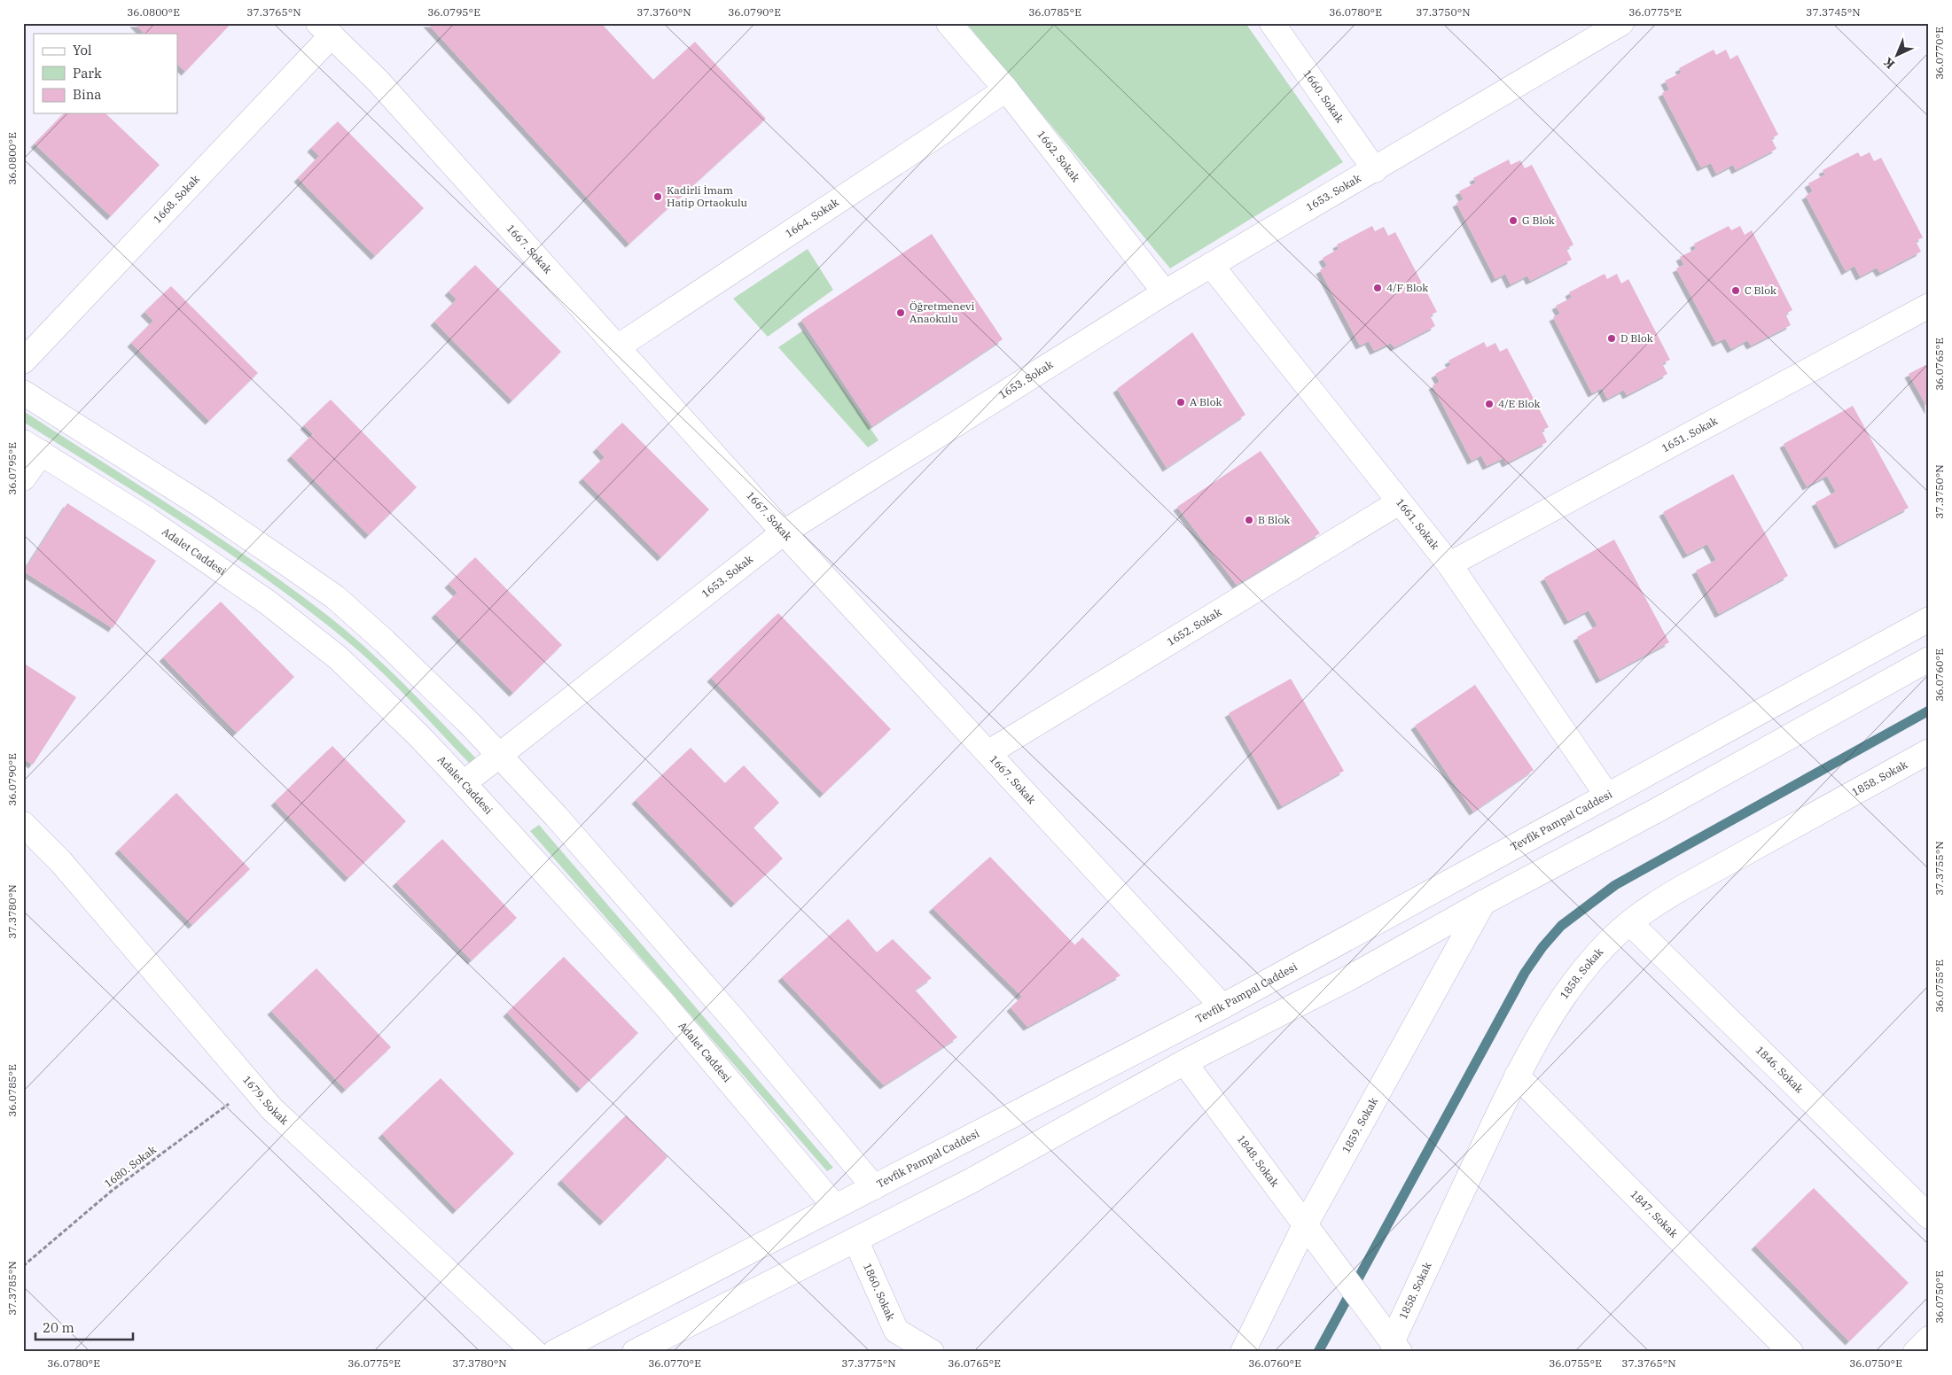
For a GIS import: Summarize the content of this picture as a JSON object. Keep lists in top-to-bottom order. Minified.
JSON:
{"streets":{"street":["1660. Sokak","1662. Sokak","1653. Sokak","1668. Sokak","1664. Sokak","1667. Sokak","1651. Sokak","1661. Sokak","Adalet Caddesi","1652. Sokak","1858. Sokak","Tevfik Pampal Caddesi","1846. Sokak","1679. Sokak","1859. Sokak","1848. Sokak","1847. Sokak","1860. Sokak"],"path":["1680. Sokak"]},"crossings":[["1660. Sokak","1653. Sokak"],["1662. Sokak","1653. Sokak"],["1662. Sokak","1664. Sokak"],["1653. Sokak","1667. Sokak"],["1653. Sokak","1661. Sokak"],["1653. Sokak","Adalet Caddesi"],["1668. Sokak","1667. Sokak"],["1664. Sokak","1667. Sokak"],["1667. Sokak","1652. Sokak"],["1667. Sokak","Tevfik Pampal Caddesi"],["1651. Sokak","1661. Sokak"],["1661. Sokak","1652. Sokak"],["1661. Sokak","Tevfik Pampal Caddesi"],["Adalet Caddesi","Tevfik Pampal Caddesi"],["1858. Sokak","1846. Sokak"],["1858. Sokak","1848. Sokak"],["1858. Sokak","1847. Sokak"],["1679. Sokak","1680. Sokak"],["1859. Sokak","1848. Sokak"]],"places":["Kadirli İmam Hatip Ortaokulu","G Blok","4/F Blok","C Blok","Öğretmenevi Anaokulu","D Blok","A Blok","4/E Blok","B Blok"],"legend":["Yol","Park","Bina"],"scale_bar":"20 m","north":"bottom left","coordinates":["36.0800°E","37.3765°N","36.0795°E","37.3760°N","36.0790°E","36.0785°E","36.0780°E","37.3750°N","36.0775°E","37.3745°N","36.0770°E","36.0765°E","36.0760°E","37.3755°N","37.3780°N","36.0755°E","37.3785°N","36.0750°E","37.3775°N"]}
